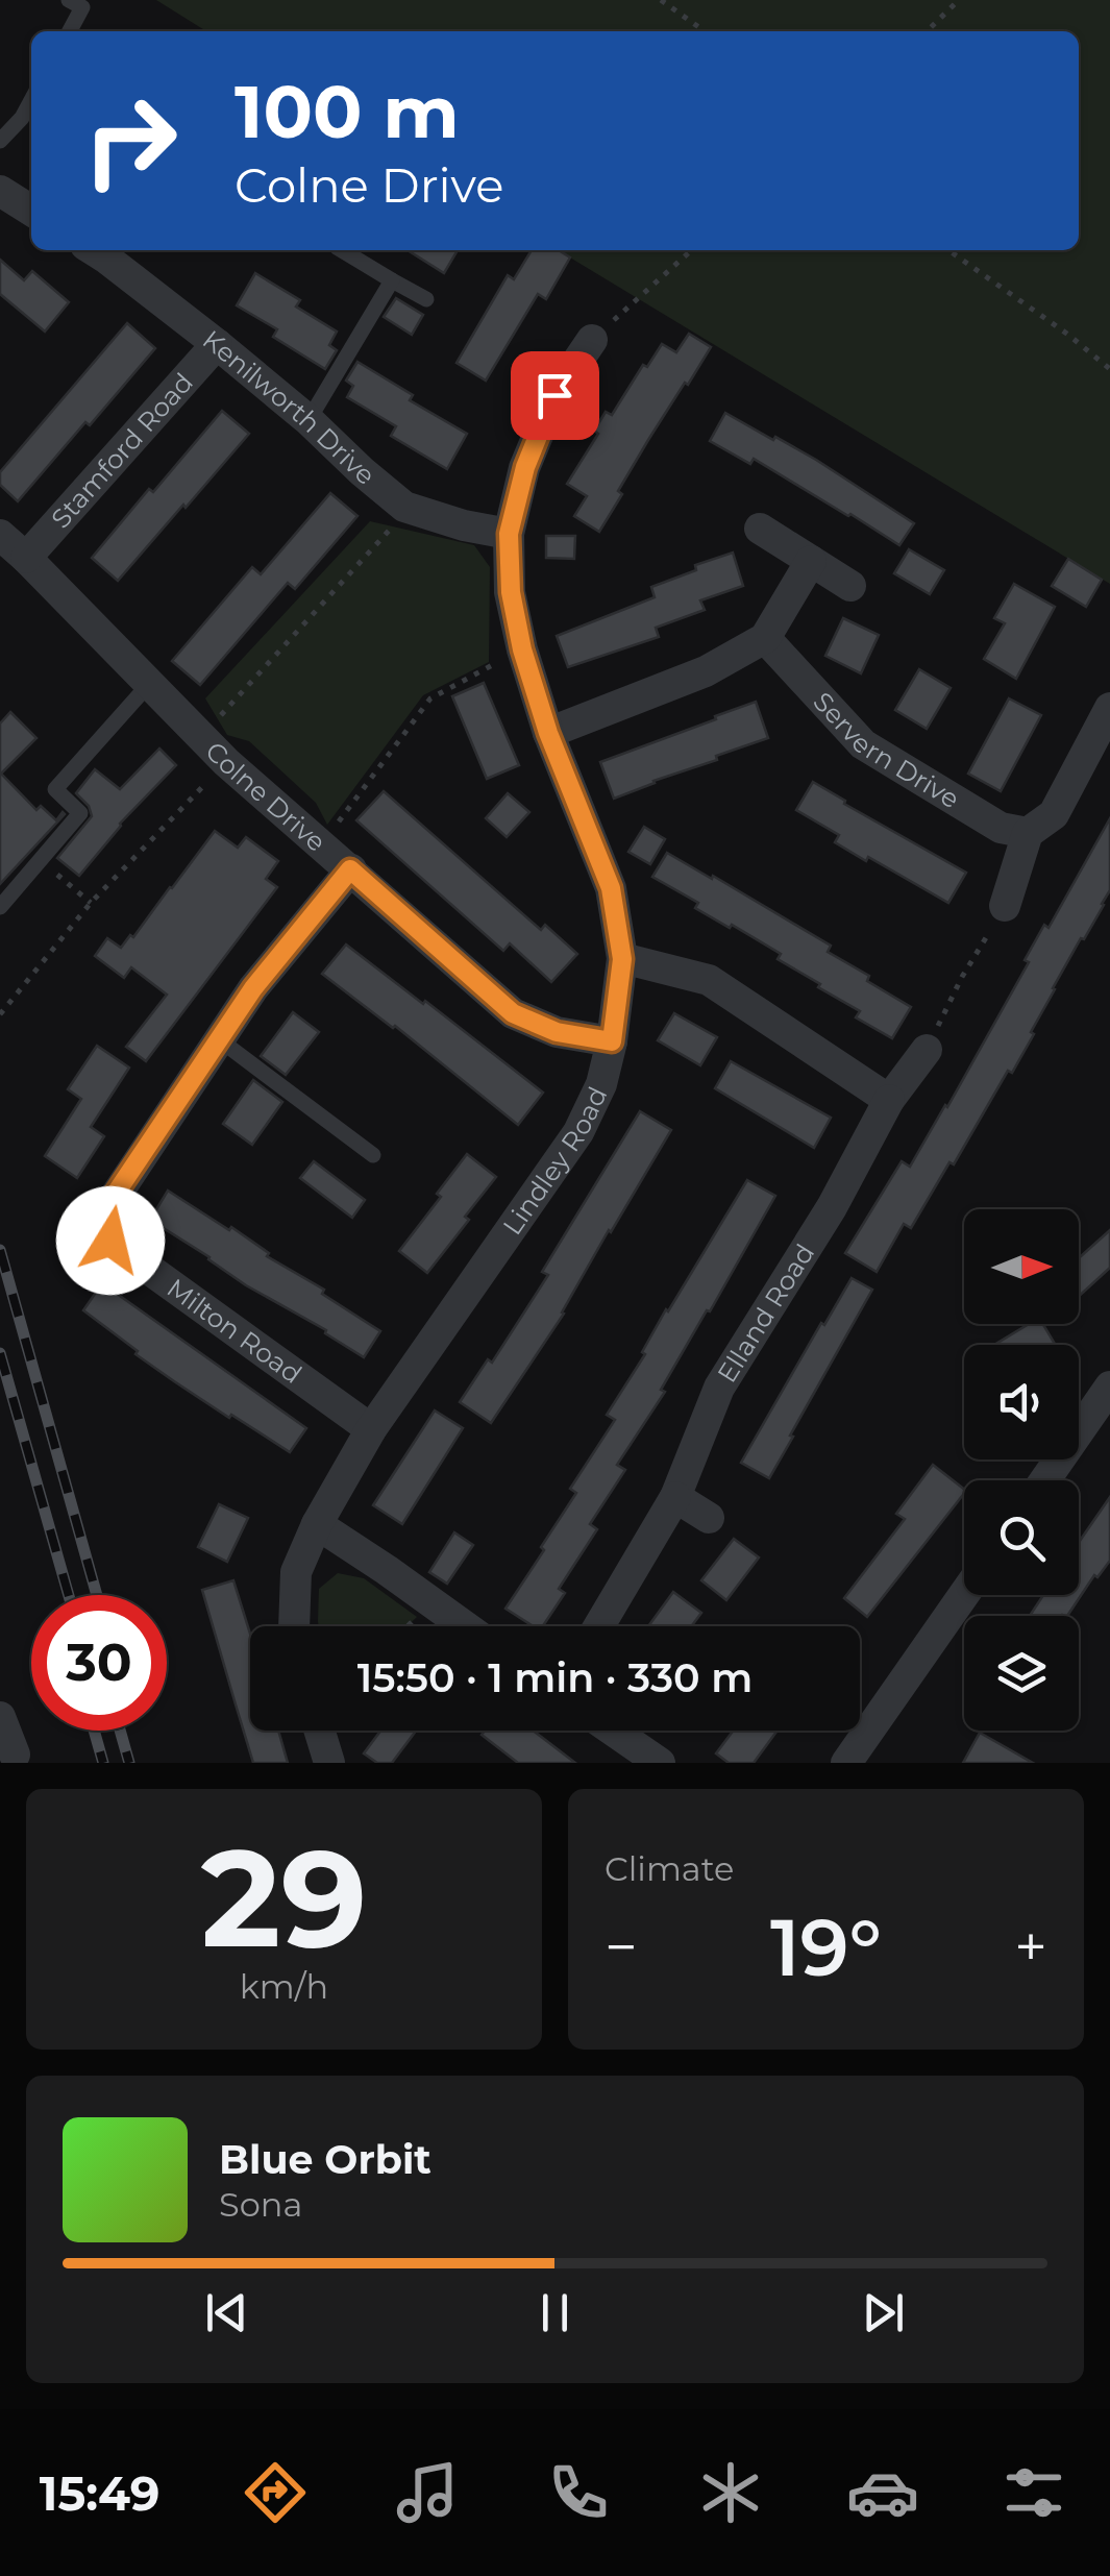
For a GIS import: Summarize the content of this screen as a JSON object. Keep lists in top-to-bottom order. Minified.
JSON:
{"streets":{"street":["Kenilworth Drive","Stamford Road","Servern Drive","Colne Drive","Lindley Road","Elland Road","Milton Road"]},"crossings":[["Kenilworth Drive","Stamford Road"],["Kenilworth Drive","Lindley Road"],["Stamford Road","Colne Drive"],["Colne Drive","Lindley Road"],["Colne Drive","Milton Road"],["Lindley Road","Milton Road"]],"north":"right","page":{"turn":["100 m","Colne Drive"],"limit":"30","trip":"15:50 · 1 min · 330 m","tile":[["29","km/h"],"Climate"],"heat":["−","19°","+"],"song":["Blue Orbit","Sona"],"tabs":"15:49"}}
